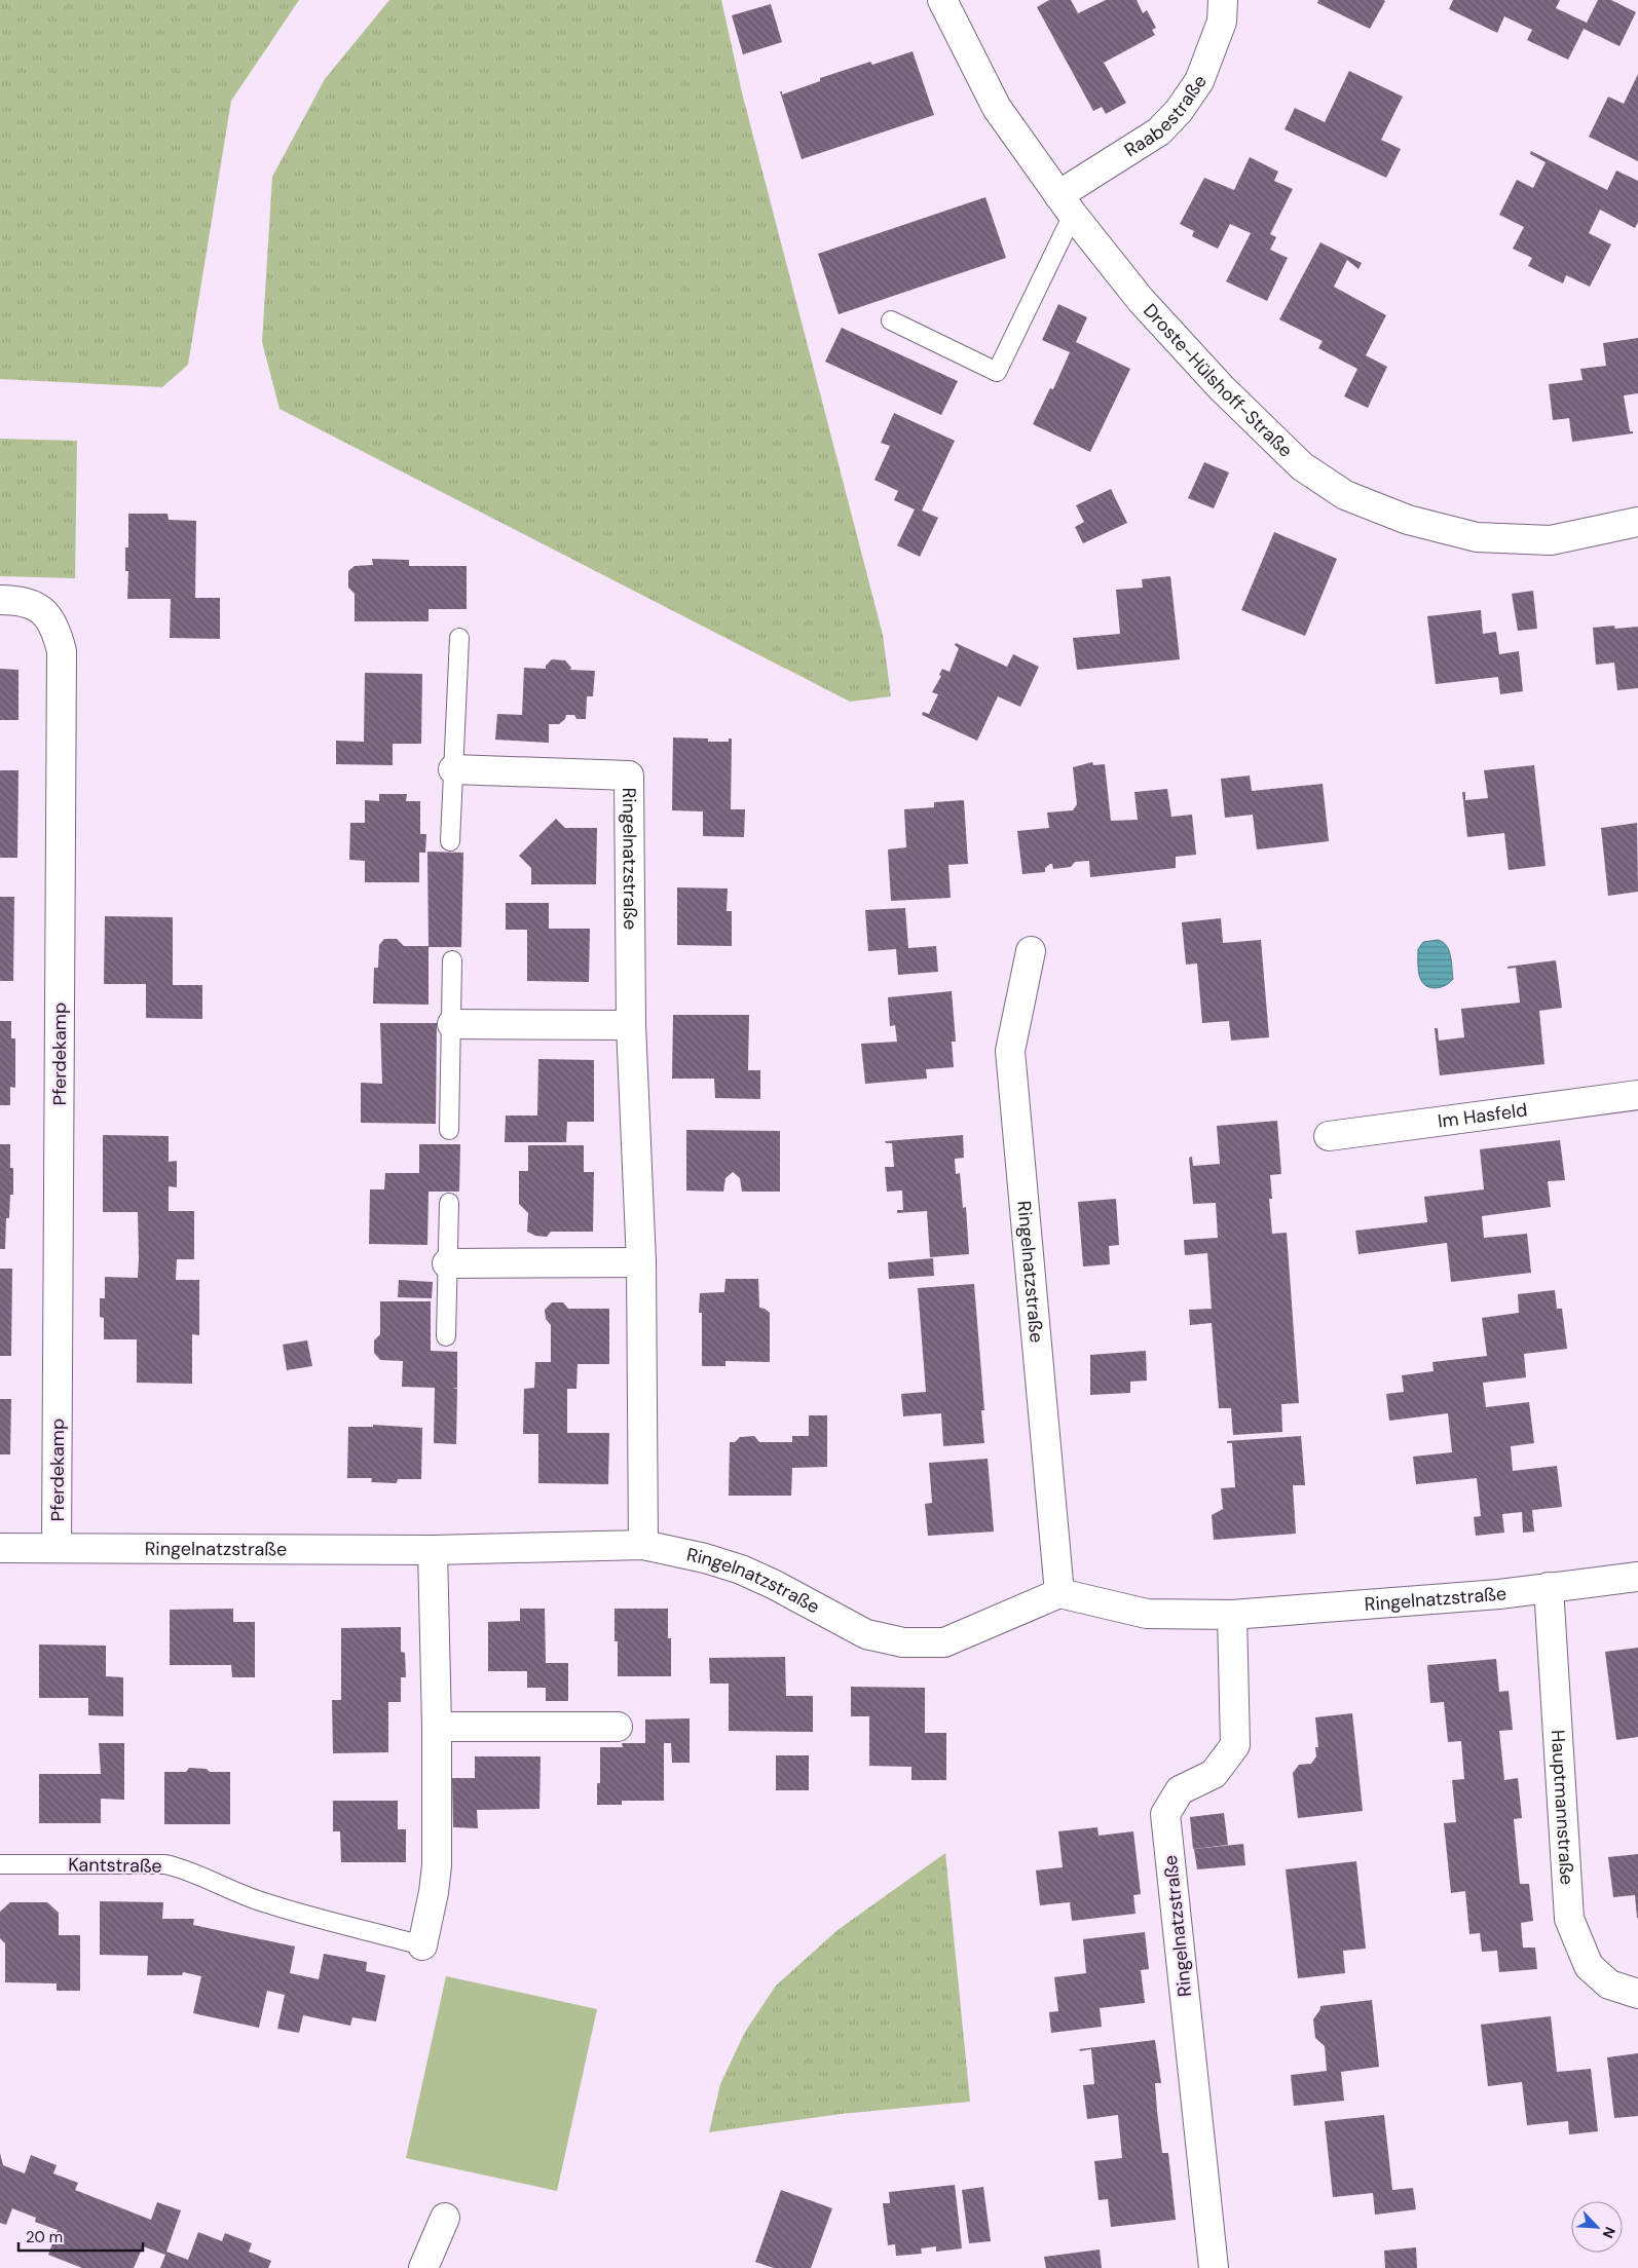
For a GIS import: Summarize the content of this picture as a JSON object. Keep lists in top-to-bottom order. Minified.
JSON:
{"streets":{"street":["Raabestraße","Droste-Hülshoff-Straße","Ringelnatzstraße","Pferdekamp","Im Hasfeld","Hauptmannstraße"],"lane":["Kantstraße"]},"crossings":[["Raabestraße","Droste-Hülshoff-Straße"],["Ringelnatzstraße","Pferdekamp"],["Ringelnatzstraße","Hauptmannstraße"]],"scale_bar":"20 m","north":"bottom right"}
